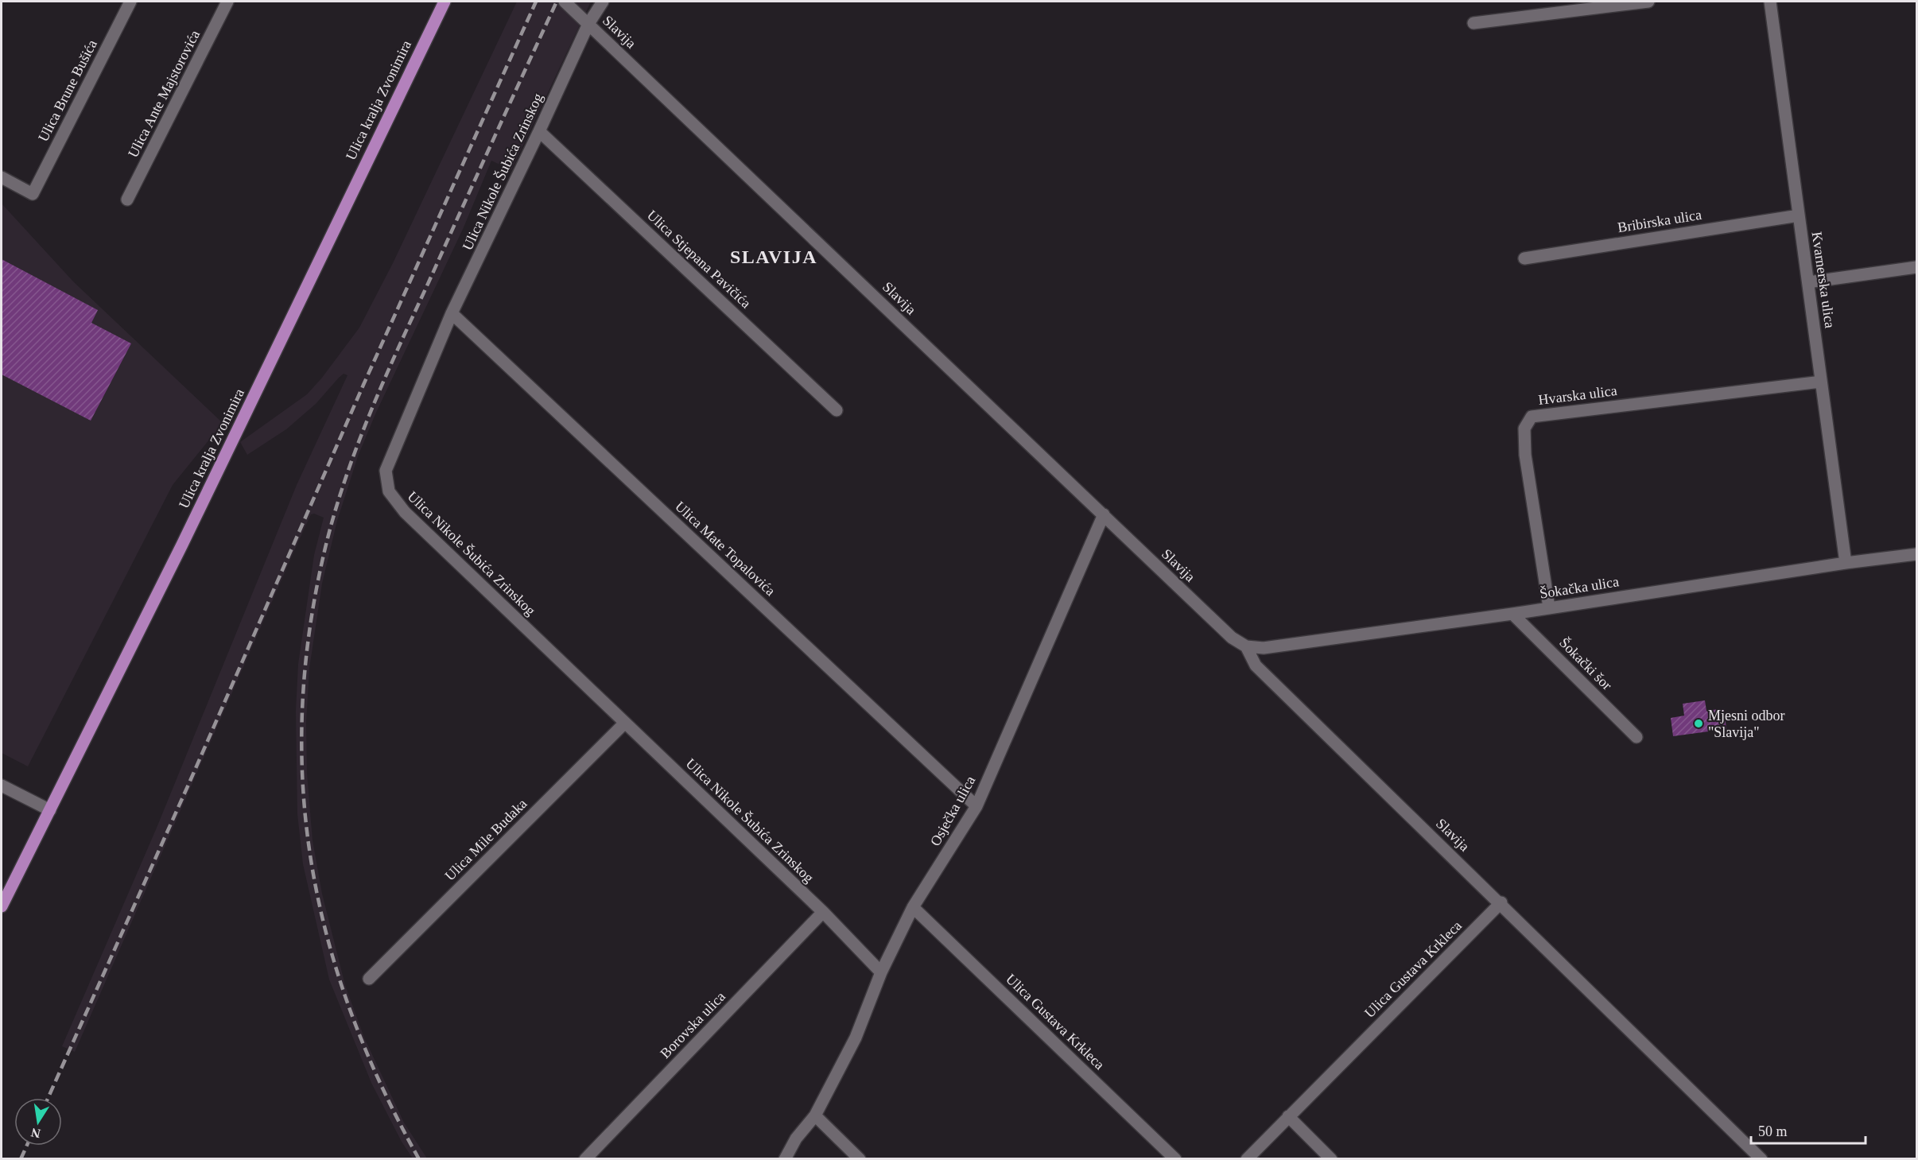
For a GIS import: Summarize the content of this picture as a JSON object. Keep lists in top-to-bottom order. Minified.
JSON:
{"streets":{"main road":["Ulica kralja Zvonimira"],"street":["Slavija","Ulica Brune Bušića","Ulica Ante Majstorovića","Ulica Nikole Šubića Zrinskog","Bribirska ulica","Ulica Stjepana Pavičića","Kvarnerska ulica","Hvarska ulica","Ulica Mate Topalovića","Šokačka ulica","Šokački šor","Osječka ulica","Ulica Mile Budaka","Ulica Gustava Krkleca","Borovska ulica"]},"crossings":[["Slavija","Ulica Nikole Šubića Zrinskog"],["Slavija","Šokačka ulica"],["Slavija","Osječka ulica"],["Slavija","Ulica Gustava Krkleca"],["Ulica Nikole Šubića Zrinskog","Ulica Stjepana Pavičića"],["Ulica Nikole Šubića Zrinskog","Ulica Mate Topalovića"],["Ulica Nikole Šubića Zrinskog","Osječka ulica"],["Ulica Nikole Šubića Zrinskog","Ulica Mile Budaka"],["Ulica Nikole Šubića Zrinskog","Borovska ulica"],["Bribirska ulica","Kvarnerska ulica"],["Kvarnerska ulica","Hvarska ulica"],["Kvarnerska ulica","Šokačka ulica"],["Hvarska ulica","Šokačka ulica"],["Ulica Mate Topalovića","Osječka ulica"],["Šokačka ulica","Šokački šor"],["Osječka ulica","Ulica Gustava Krkleca"]],"districts":["SLAVIJA"],"places":["Mjesni odbor \"Slavija\""],"scale_bar":"50 m","north":"bottom"}
